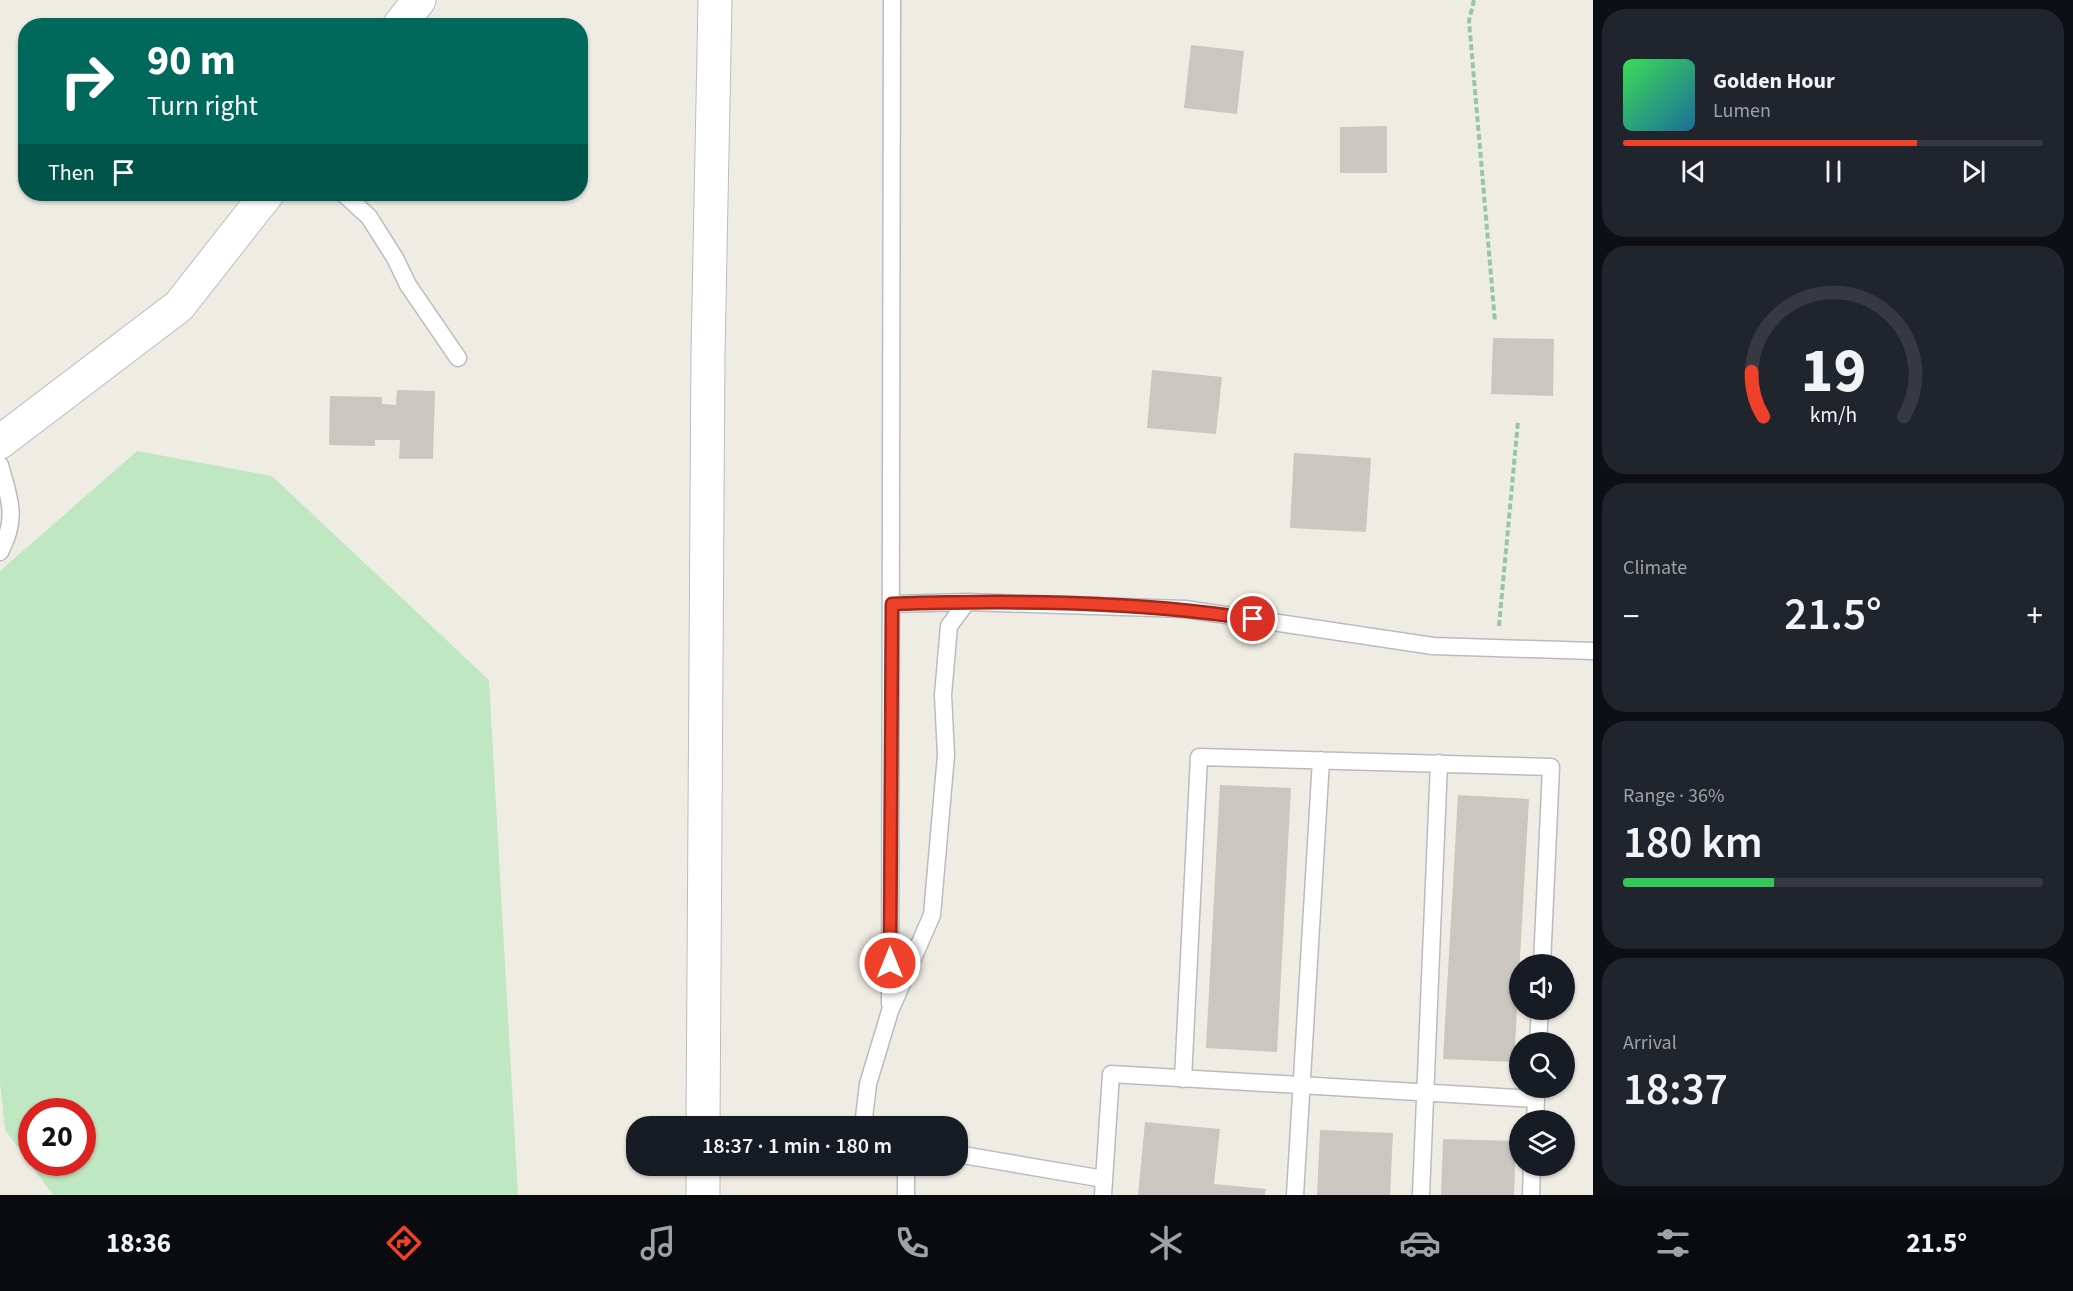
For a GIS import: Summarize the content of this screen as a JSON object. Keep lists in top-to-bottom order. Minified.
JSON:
{"page":{"turn":["90 m","Turn right"],"song":["Golden Hour","Lumen"],"then":"Then","tile":["Climate",["Range · 36%","180 km"],["Arrival","18:37"]],"heat":["−","21.5°","+"],"limit":"20","trip":"18:37 · 1 min · 180 m","tabs":["18:36","21.5°"],"gauge":["19","km/h"]}}
